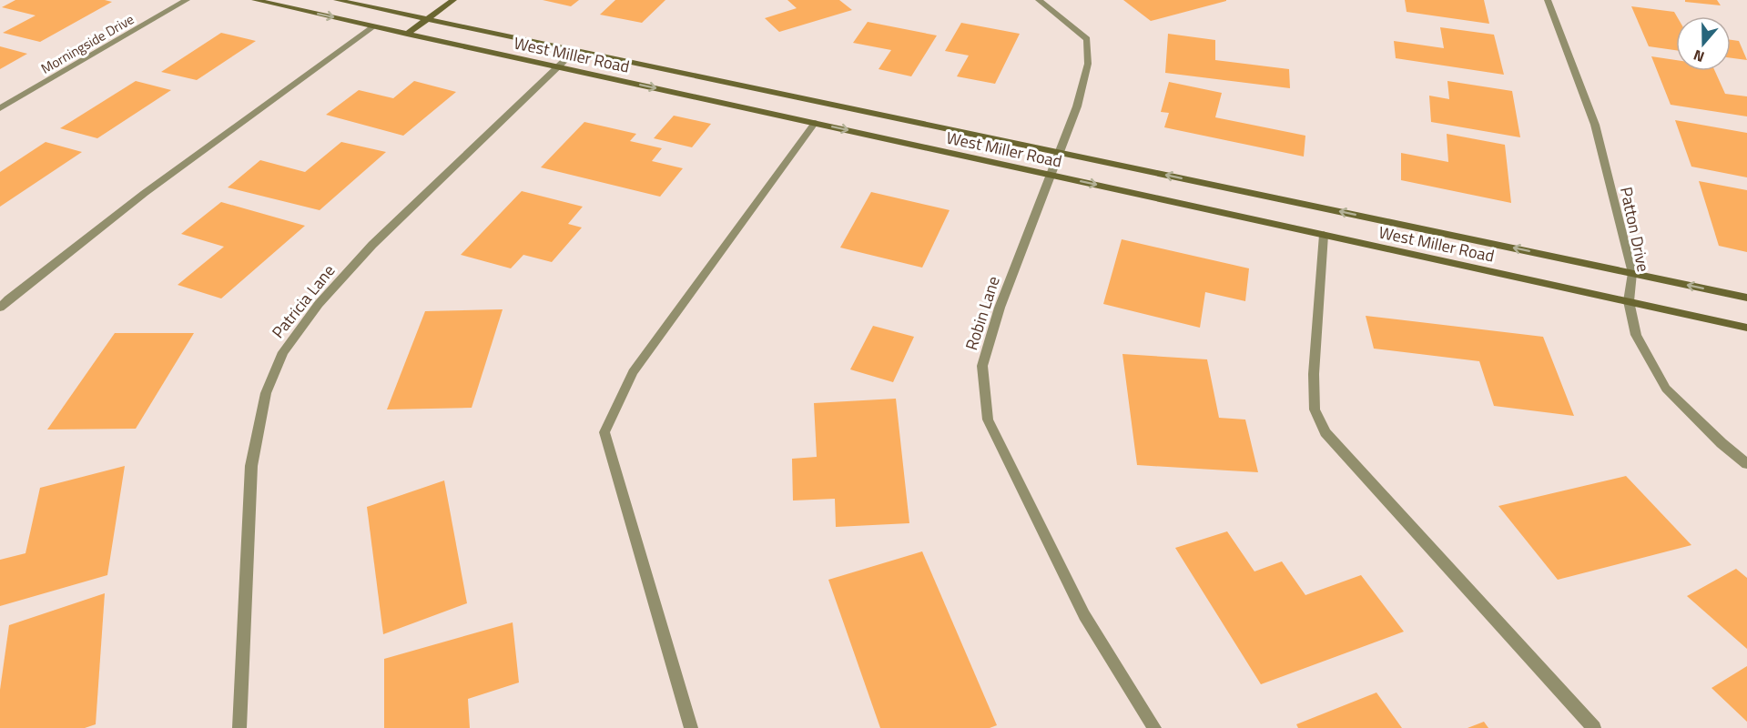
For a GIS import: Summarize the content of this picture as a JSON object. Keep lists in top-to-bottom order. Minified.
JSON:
{"streets":{"main road":["West Miller Road"],"street":["Morningside Drive","Patton Drive","Patricia Lane","Robin Lane"]},"crossings":[["West Miller Road","Patton Drive"],["West Miller Road","Patricia Lane"],["West Miller Road","Robin Lane"]],"north":"bottom"}
